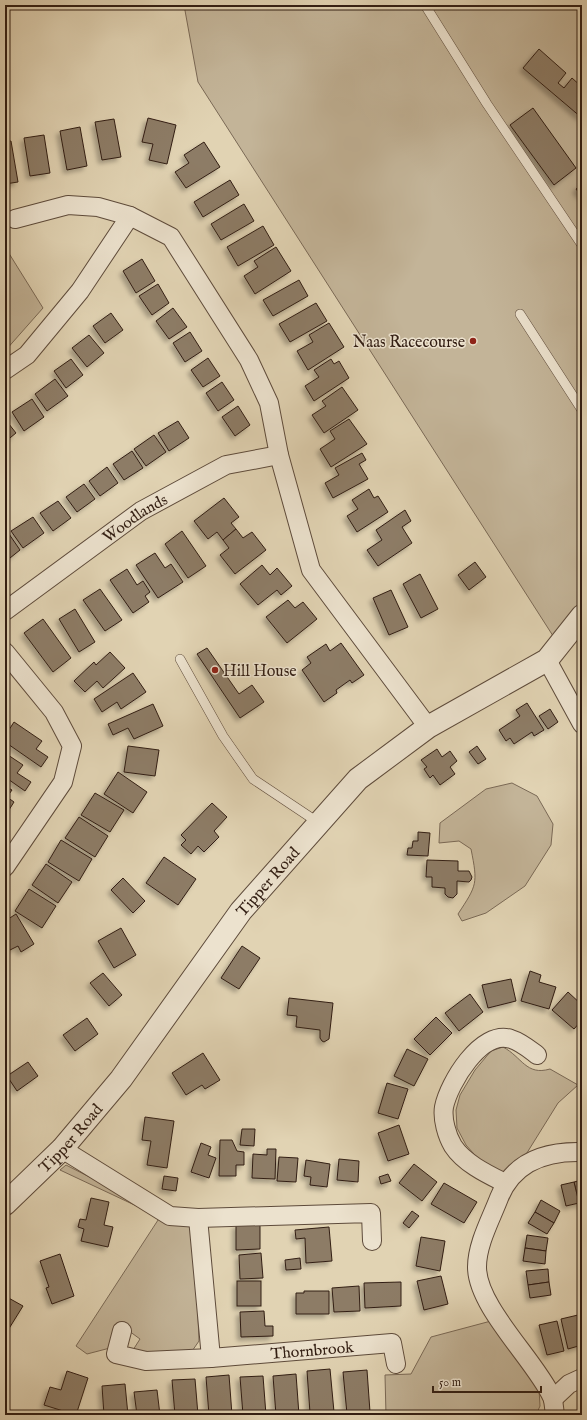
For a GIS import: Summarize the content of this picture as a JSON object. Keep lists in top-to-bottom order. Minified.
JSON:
{"streets":{"street":["Woodlands","Tipper Road","Thornbrook"]},"places":["Naas Racecourse","Hill House"],"scale_bar":"50 m"}
